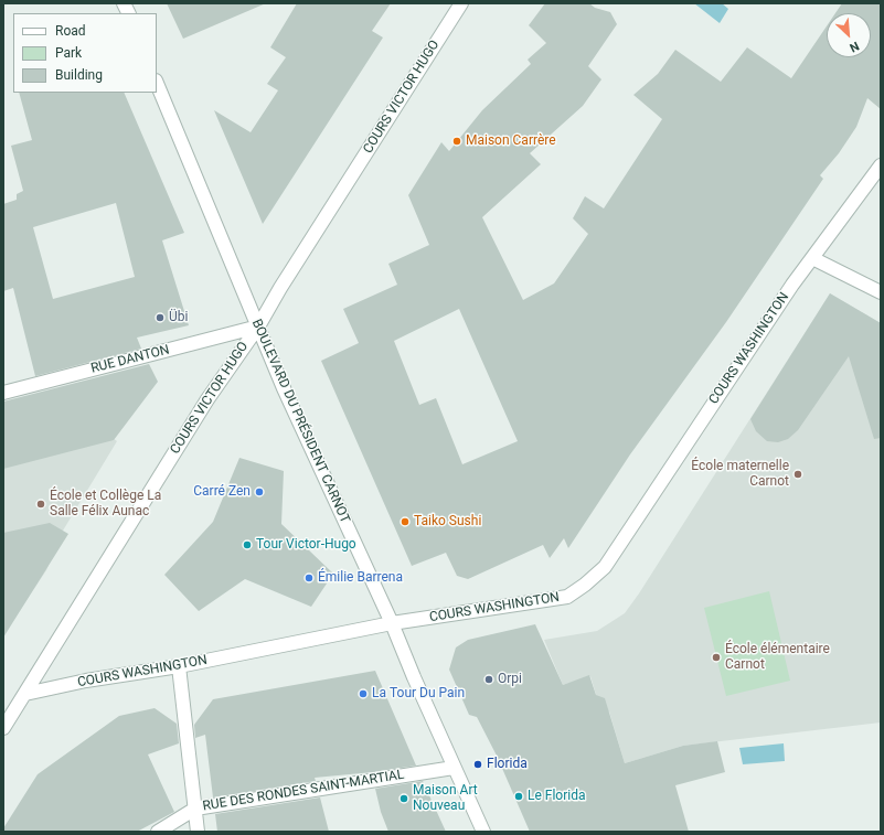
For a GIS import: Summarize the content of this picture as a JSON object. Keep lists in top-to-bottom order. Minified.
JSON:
{"streets":{"street":["COURS VICTOR HUGO","COURS WASHINGTON","RUE DANTON","BOULEVARD DU PRÉSIDENT CARNOT","RUE DES RONDES SAINT-MARTIAL"]},"crossings":[["COURS VICTOR HUGO","COURS WASHINGTON"],["COURS VICTOR HUGO","RUE DANTON"],["COURS VICTOR HUGO","BOULEVARD DU PRÉSIDENT CARNOT"],["COURS WASHINGTON","BOULEVARD DU PRÉSIDENT CARNOT"],["RUE DANTON","BOULEVARD DU PRÉSIDENT CARNOT"],["BOULEVARD DU PRÉSIDENT CARNOT","RUE DES RONDES SAINT-MARTIAL"]],"places":["Maison Carrère","Übi","École maternelle Carnot","Carré Zen","École et Collège La Salle Félix Aunac","Taiko Sushi","Tour Victor-Hugo","Émilie Barrena","École élémentaire Carnot","Orpi","La Tour Du Pain","Florida","Le Florida","Maison Art Nouveau"],"legend":["Road","Park","Building"],"north":"bottom right"}
